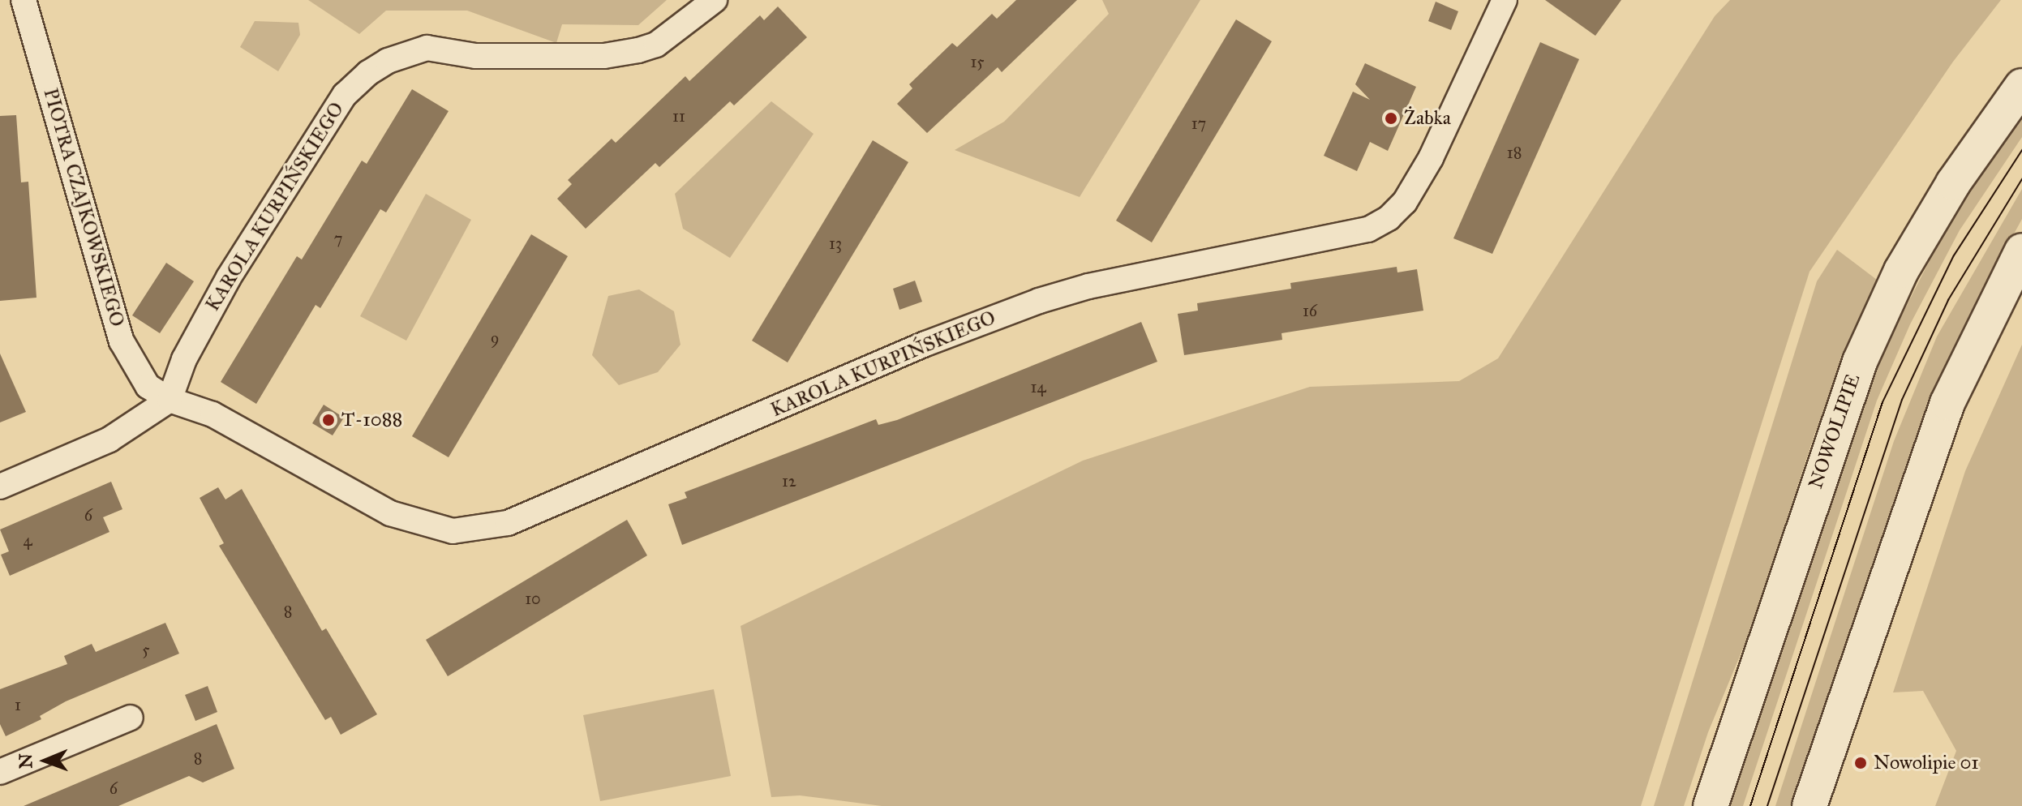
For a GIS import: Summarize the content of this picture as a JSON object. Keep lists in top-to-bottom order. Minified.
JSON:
{"streets":{"main road":["NOWOLIPIE"],"street":["KAROLA KURPIŃSKIEGO","PIOTRA CZAJKOWSKIEGO"]},"crossings":[["KAROLA KURPIŃSKIEGO","PIOTRA CZAJKOWSKIEGO"]],"places":["Żabka","T-1088","Nowolipie 01"],"house_numbers":["15","11","17","18","7","13","16","9","14","12","6","4","10","8","5","1","8","6"],"north":"left"}
